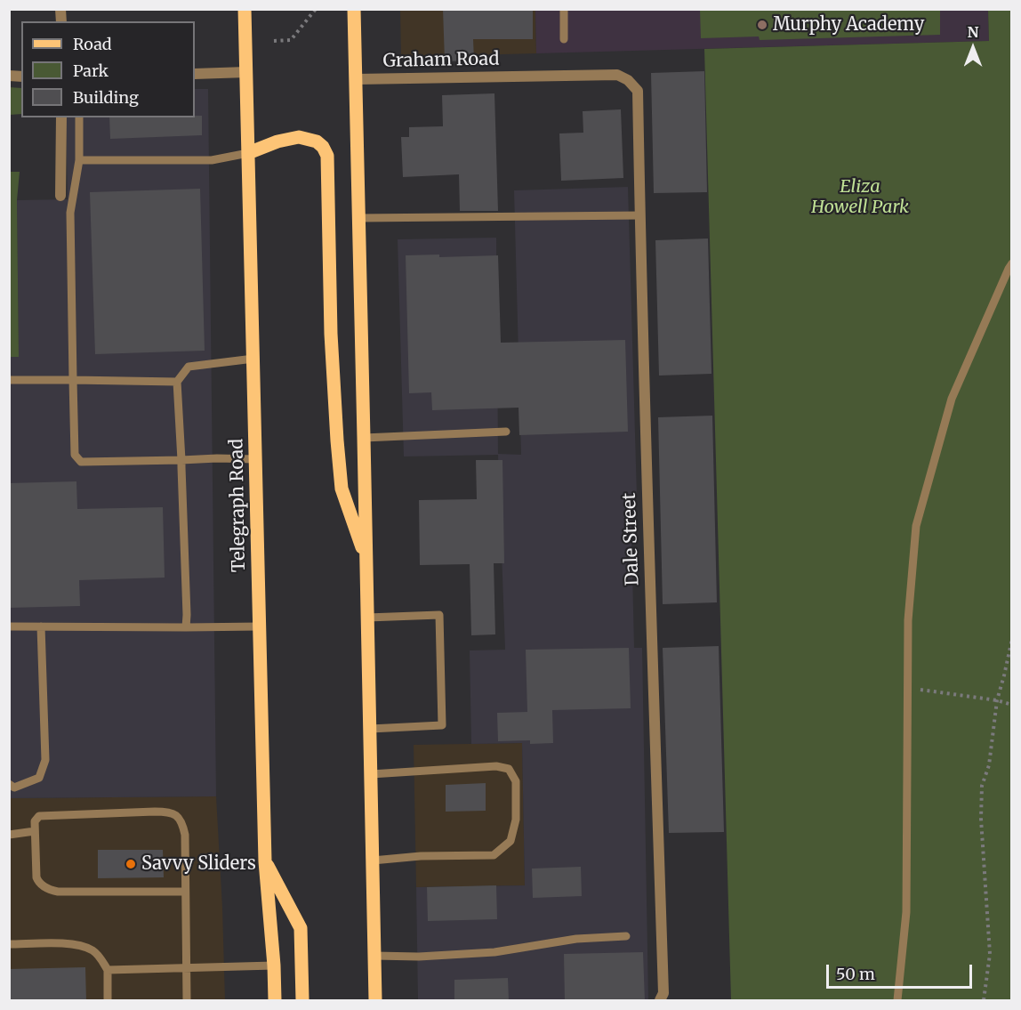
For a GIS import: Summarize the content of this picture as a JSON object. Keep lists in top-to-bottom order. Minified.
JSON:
{"streets":{"main road":["Telegraph Road"],"street":["Graham Road","Dale Street"]},"crossings":[["Graham Road","Dale Street"]],"parks":["Eliza Howell Park"],"places":["Murphy Academy","Savvy Sliders"],"legend":["Road","Park","Building"],"scale_bar":"50 m","north":"top"}
